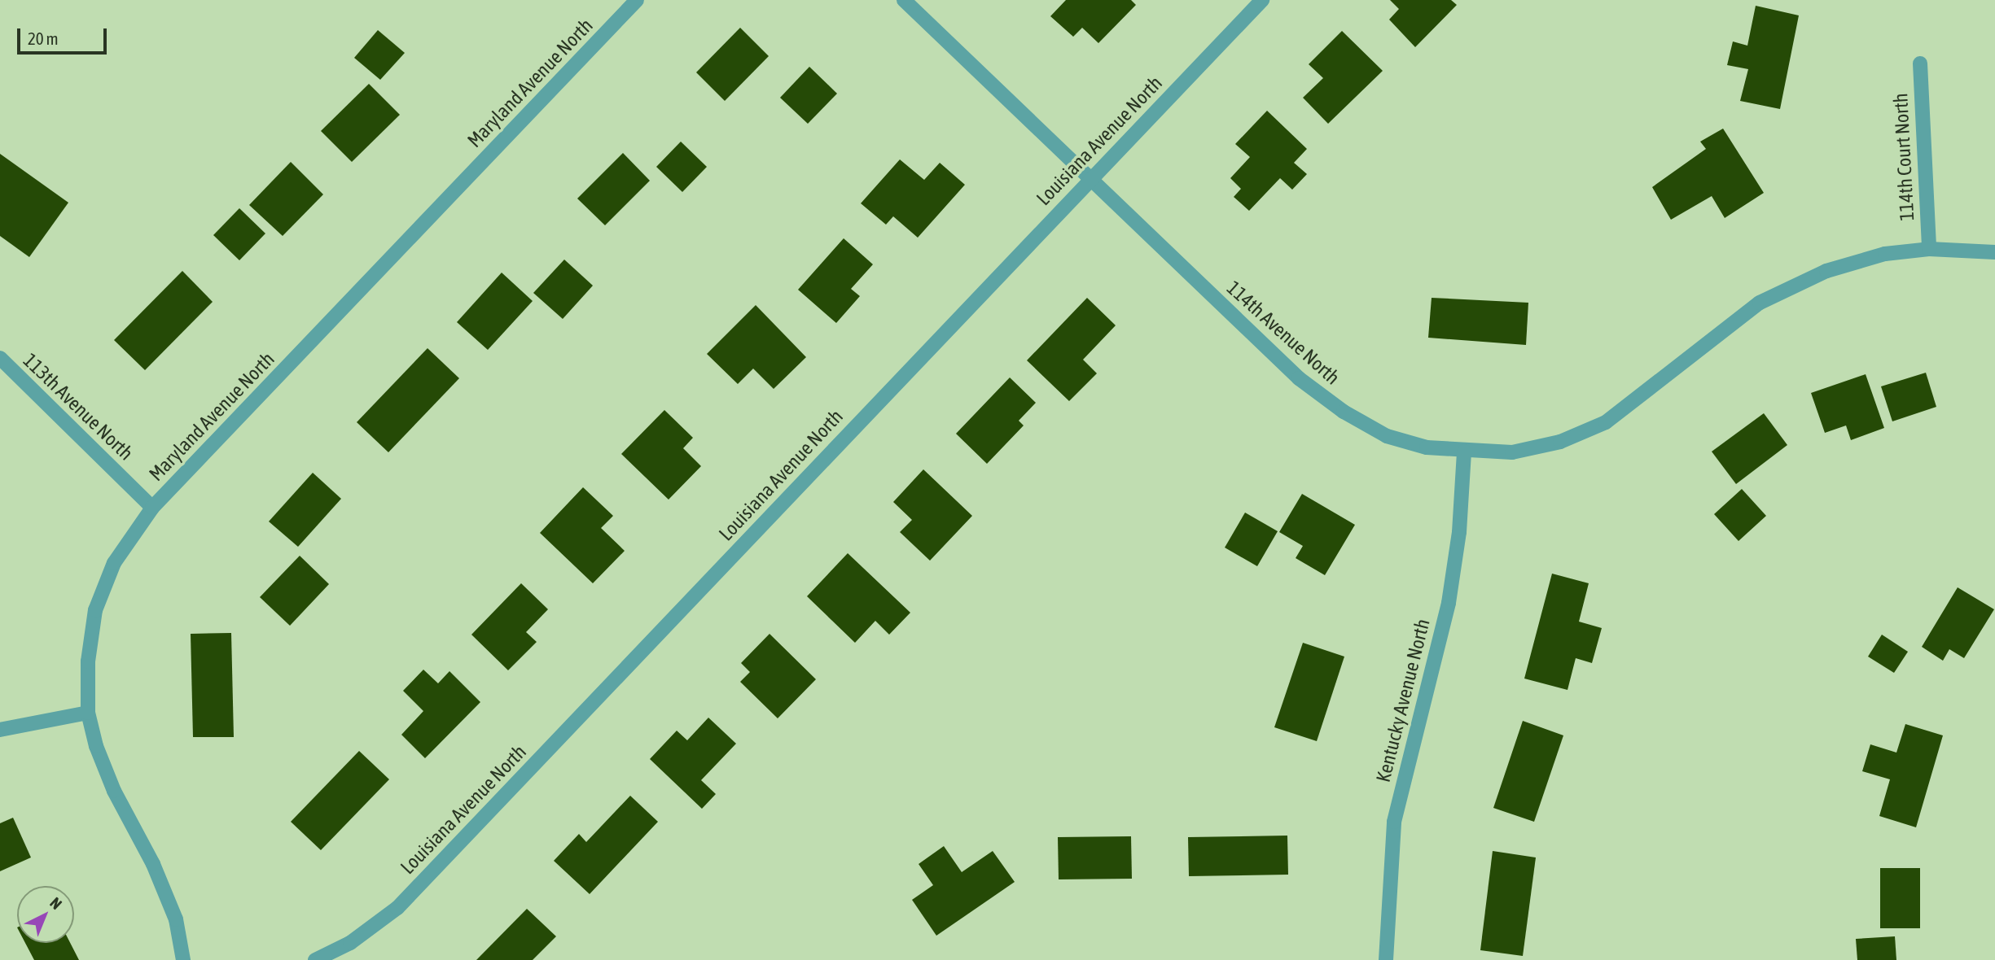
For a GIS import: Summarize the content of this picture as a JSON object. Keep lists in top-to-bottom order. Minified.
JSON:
{"streets":{"street":["Maryland Avenue North","Louisiana Avenue North","114th Court North","114th Avenue North","113th Avenue North","Kentucky Avenue North"]},"crossings":[["Maryland Avenue North","113th Avenue North"],["Louisiana Avenue North","114th Avenue North"],["114th Court North","114th Avenue North"],["114th Avenue North","Kentucky Avenue North"]],"scale_bar":"20 m","north":"top right"}
